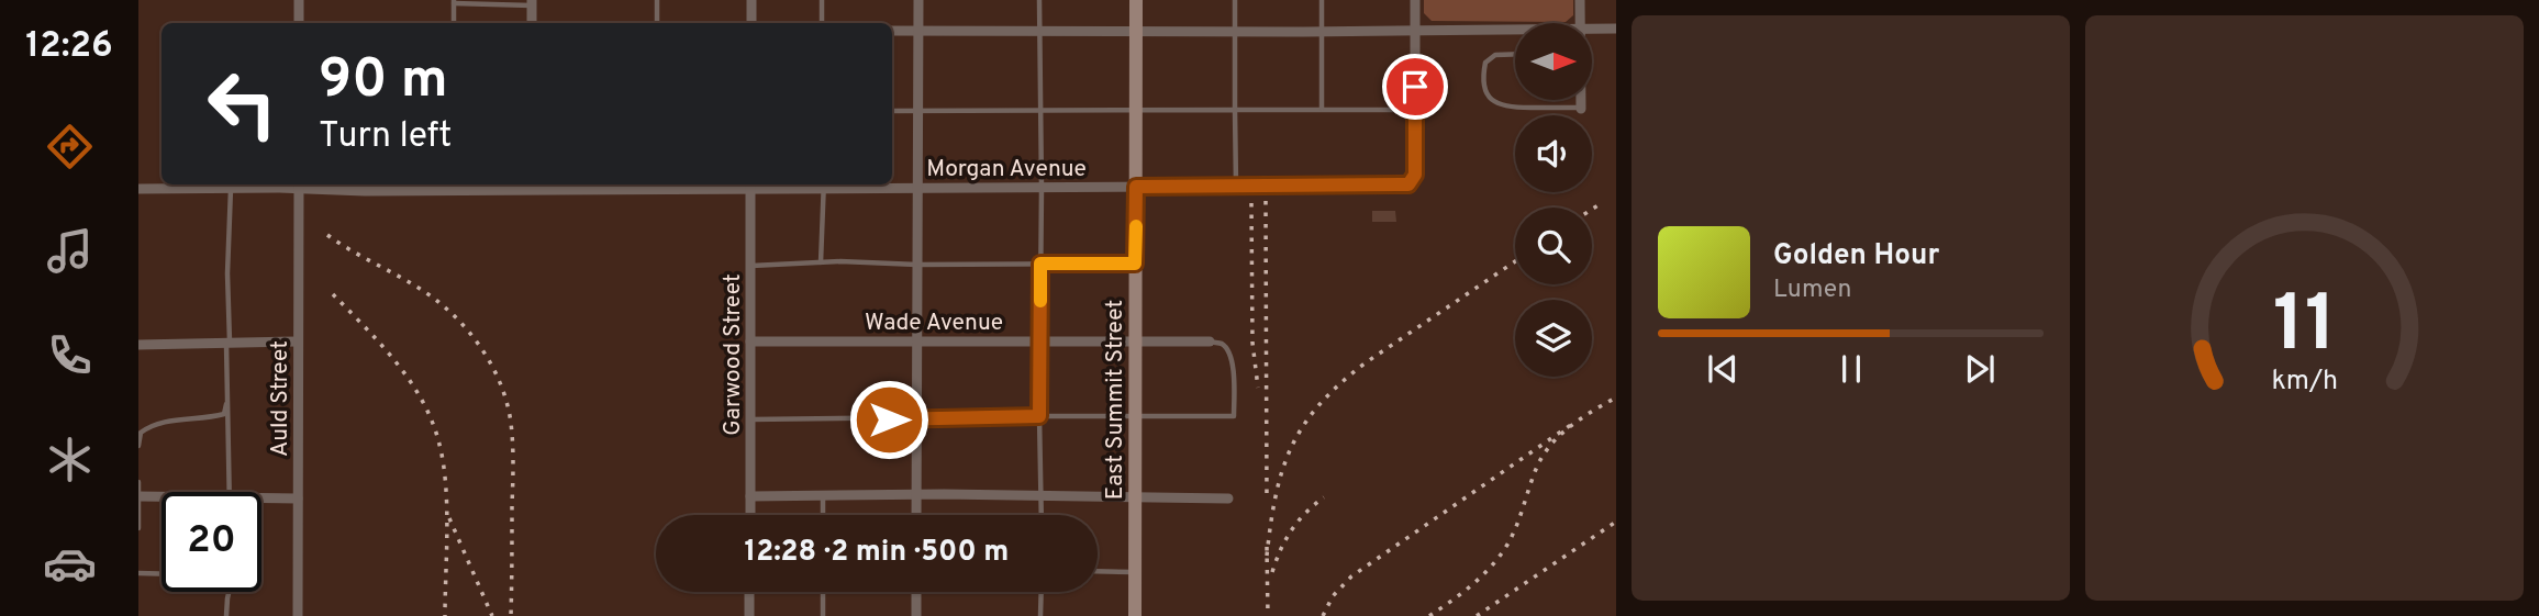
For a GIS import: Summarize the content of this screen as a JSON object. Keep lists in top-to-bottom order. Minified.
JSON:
{"streets":{"street":["Morgan Avenue","Wade Avenue","Garwood Street","Auld Street","East Summit Street"]},"crossings":[["Morgan Avenue","Garwood Street"],["Morgan Avenue","Auld Street"],["Morgan Avenue","East Summit Street"],["Wade Avenue","Garwood Street"],["Wade Avenue","East Summit Street"]],"north":"right","page":{"tabs":"12:26","turn":["90 m","Turn left"],"song":["Golden Hour","Lumen"],"limit":"20","trip":"12:28 · 2 min · 500 m","gauge":["11","km/h"]}}
